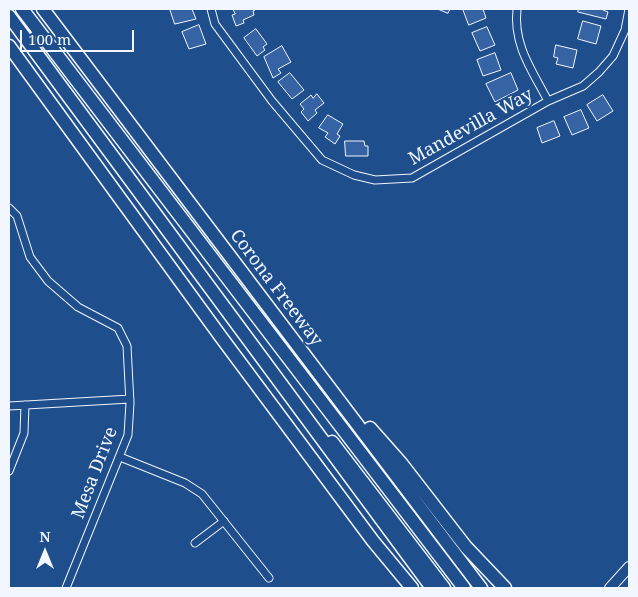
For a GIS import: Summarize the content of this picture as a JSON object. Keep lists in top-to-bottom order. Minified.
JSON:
{"streets":{"highway":["Corona Freeway"],"street":["Mandevilla Way","Mesa Drive"]},"scale_bar":"100 m","north":"top"}
